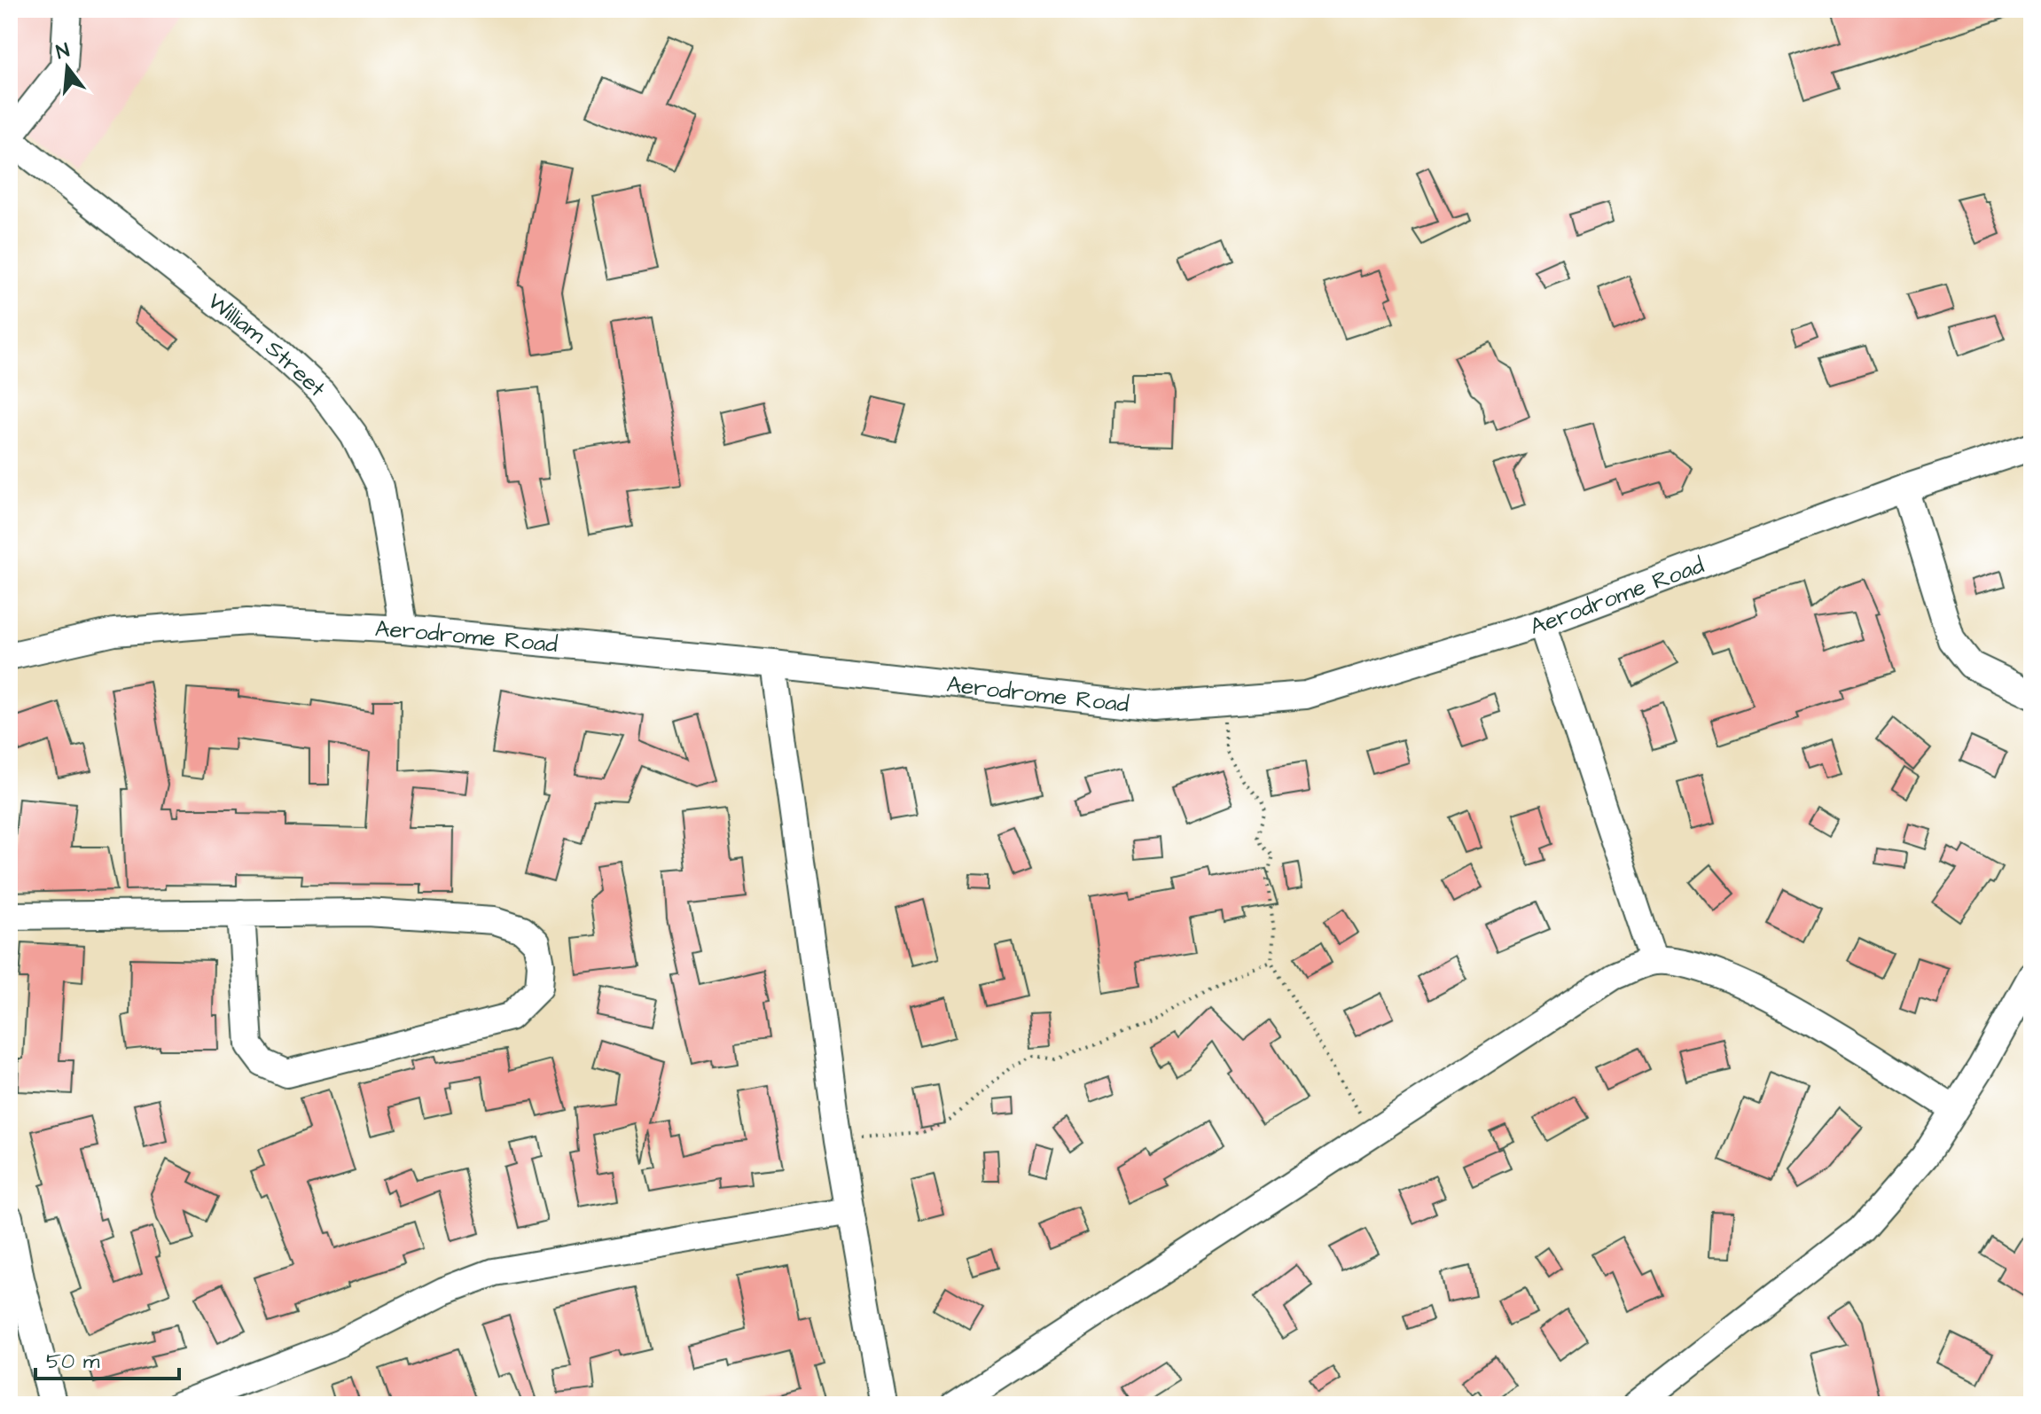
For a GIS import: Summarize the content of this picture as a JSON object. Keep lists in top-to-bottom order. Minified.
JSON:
{"streets":{"street":["William Street","Aerodrome Road"]},"crossings":[["William Street","Aerodrome Road"]],"scale_bar":"50 m","north":"top"}
